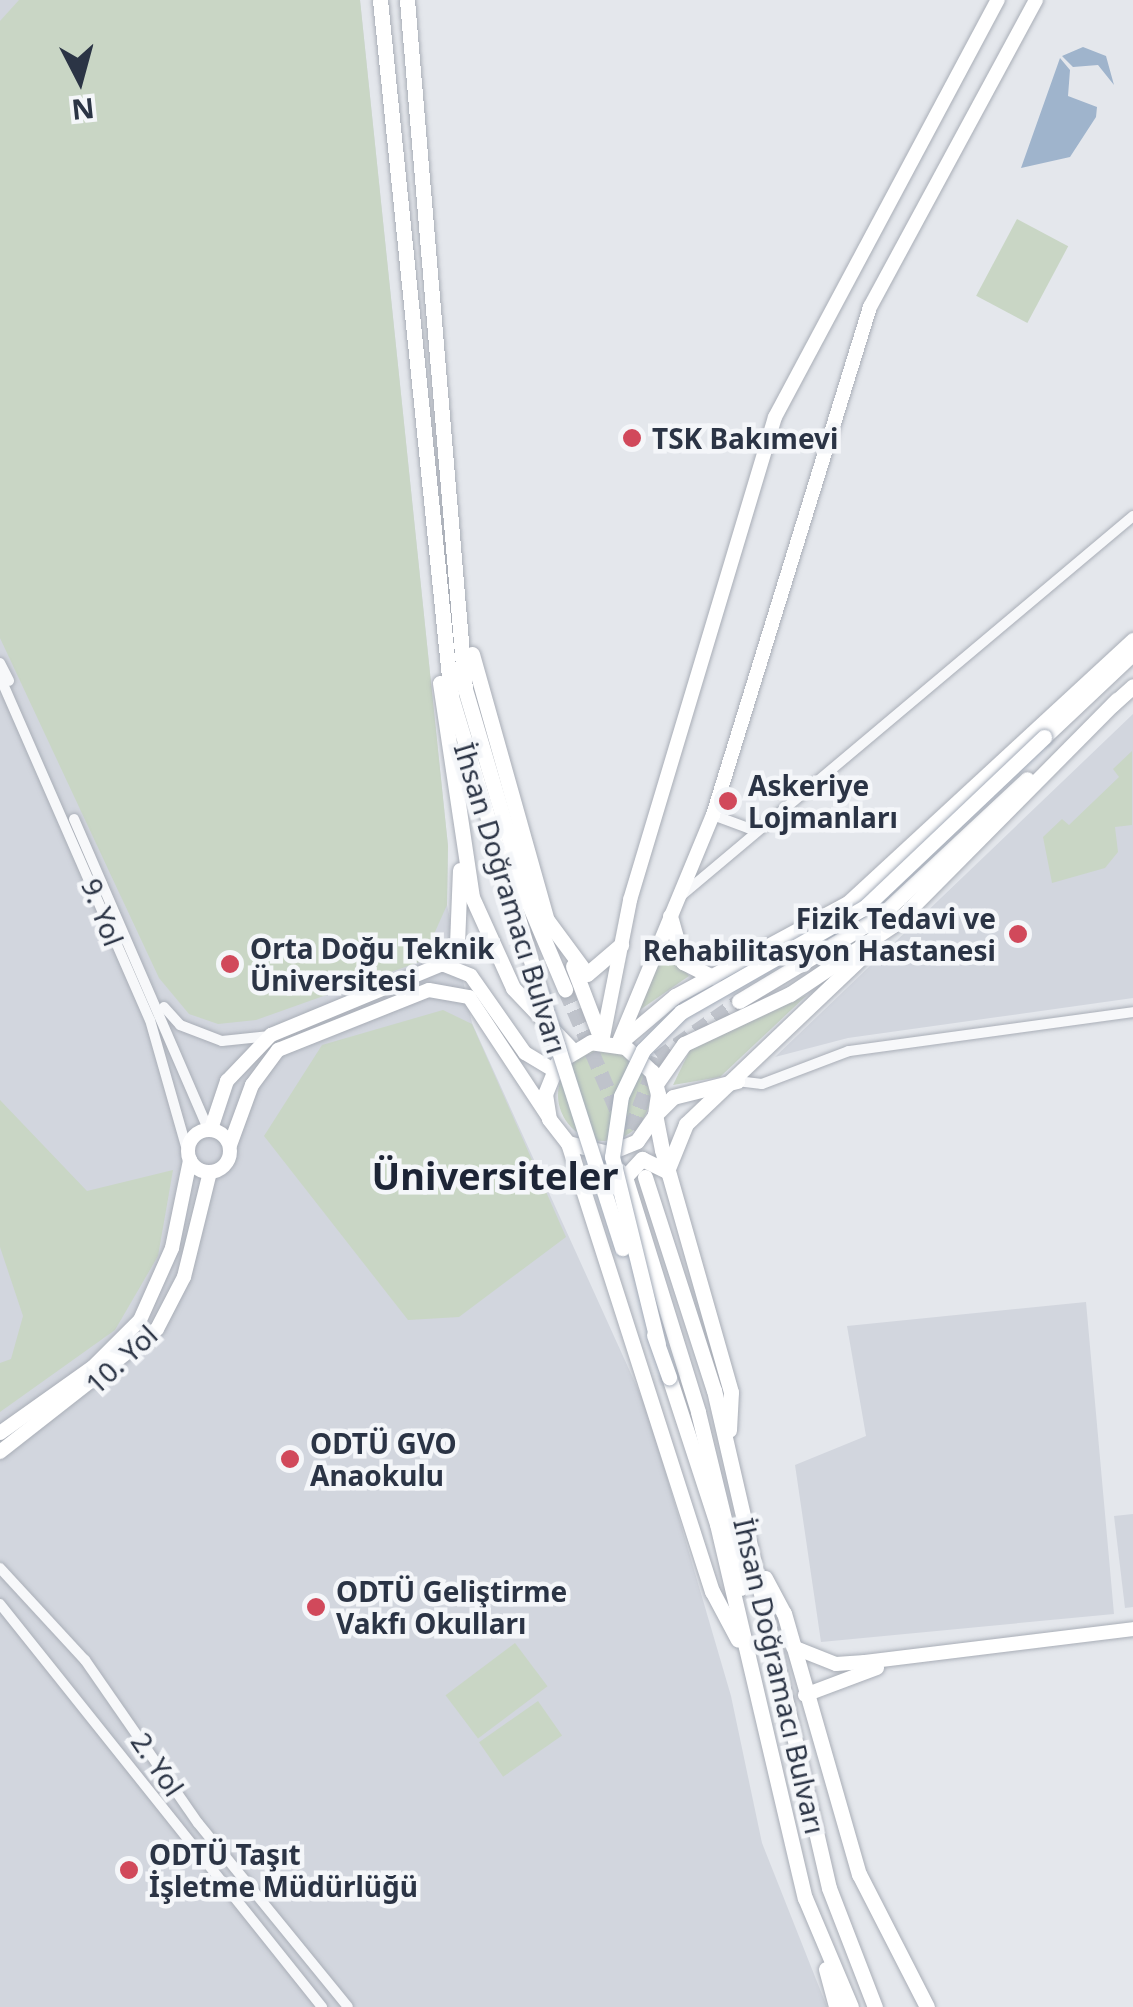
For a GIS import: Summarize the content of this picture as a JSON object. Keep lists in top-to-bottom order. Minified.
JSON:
{"streets":{"main road":["İhsan Doğramacı Bulvarı"],"street":["9. Yol","10. Yol","2. Yol"]},"crossings":[["9. Yol","10. Yol"]],"districts":["Üniversiteler"],"places":["TSK Bakımevi","Askeriye Lojmanları","Fizik Tedavi ve Rehabilitasyon Hastanesi","Orta Doğu Teknik Üniversitesi","ODTÜ GVO Anaokulu","ODTÜ Geliştirme Vakfı Okulları","ODTÜ Taşıt İşletme Müdürlüğü"],"north":"bottom"}
